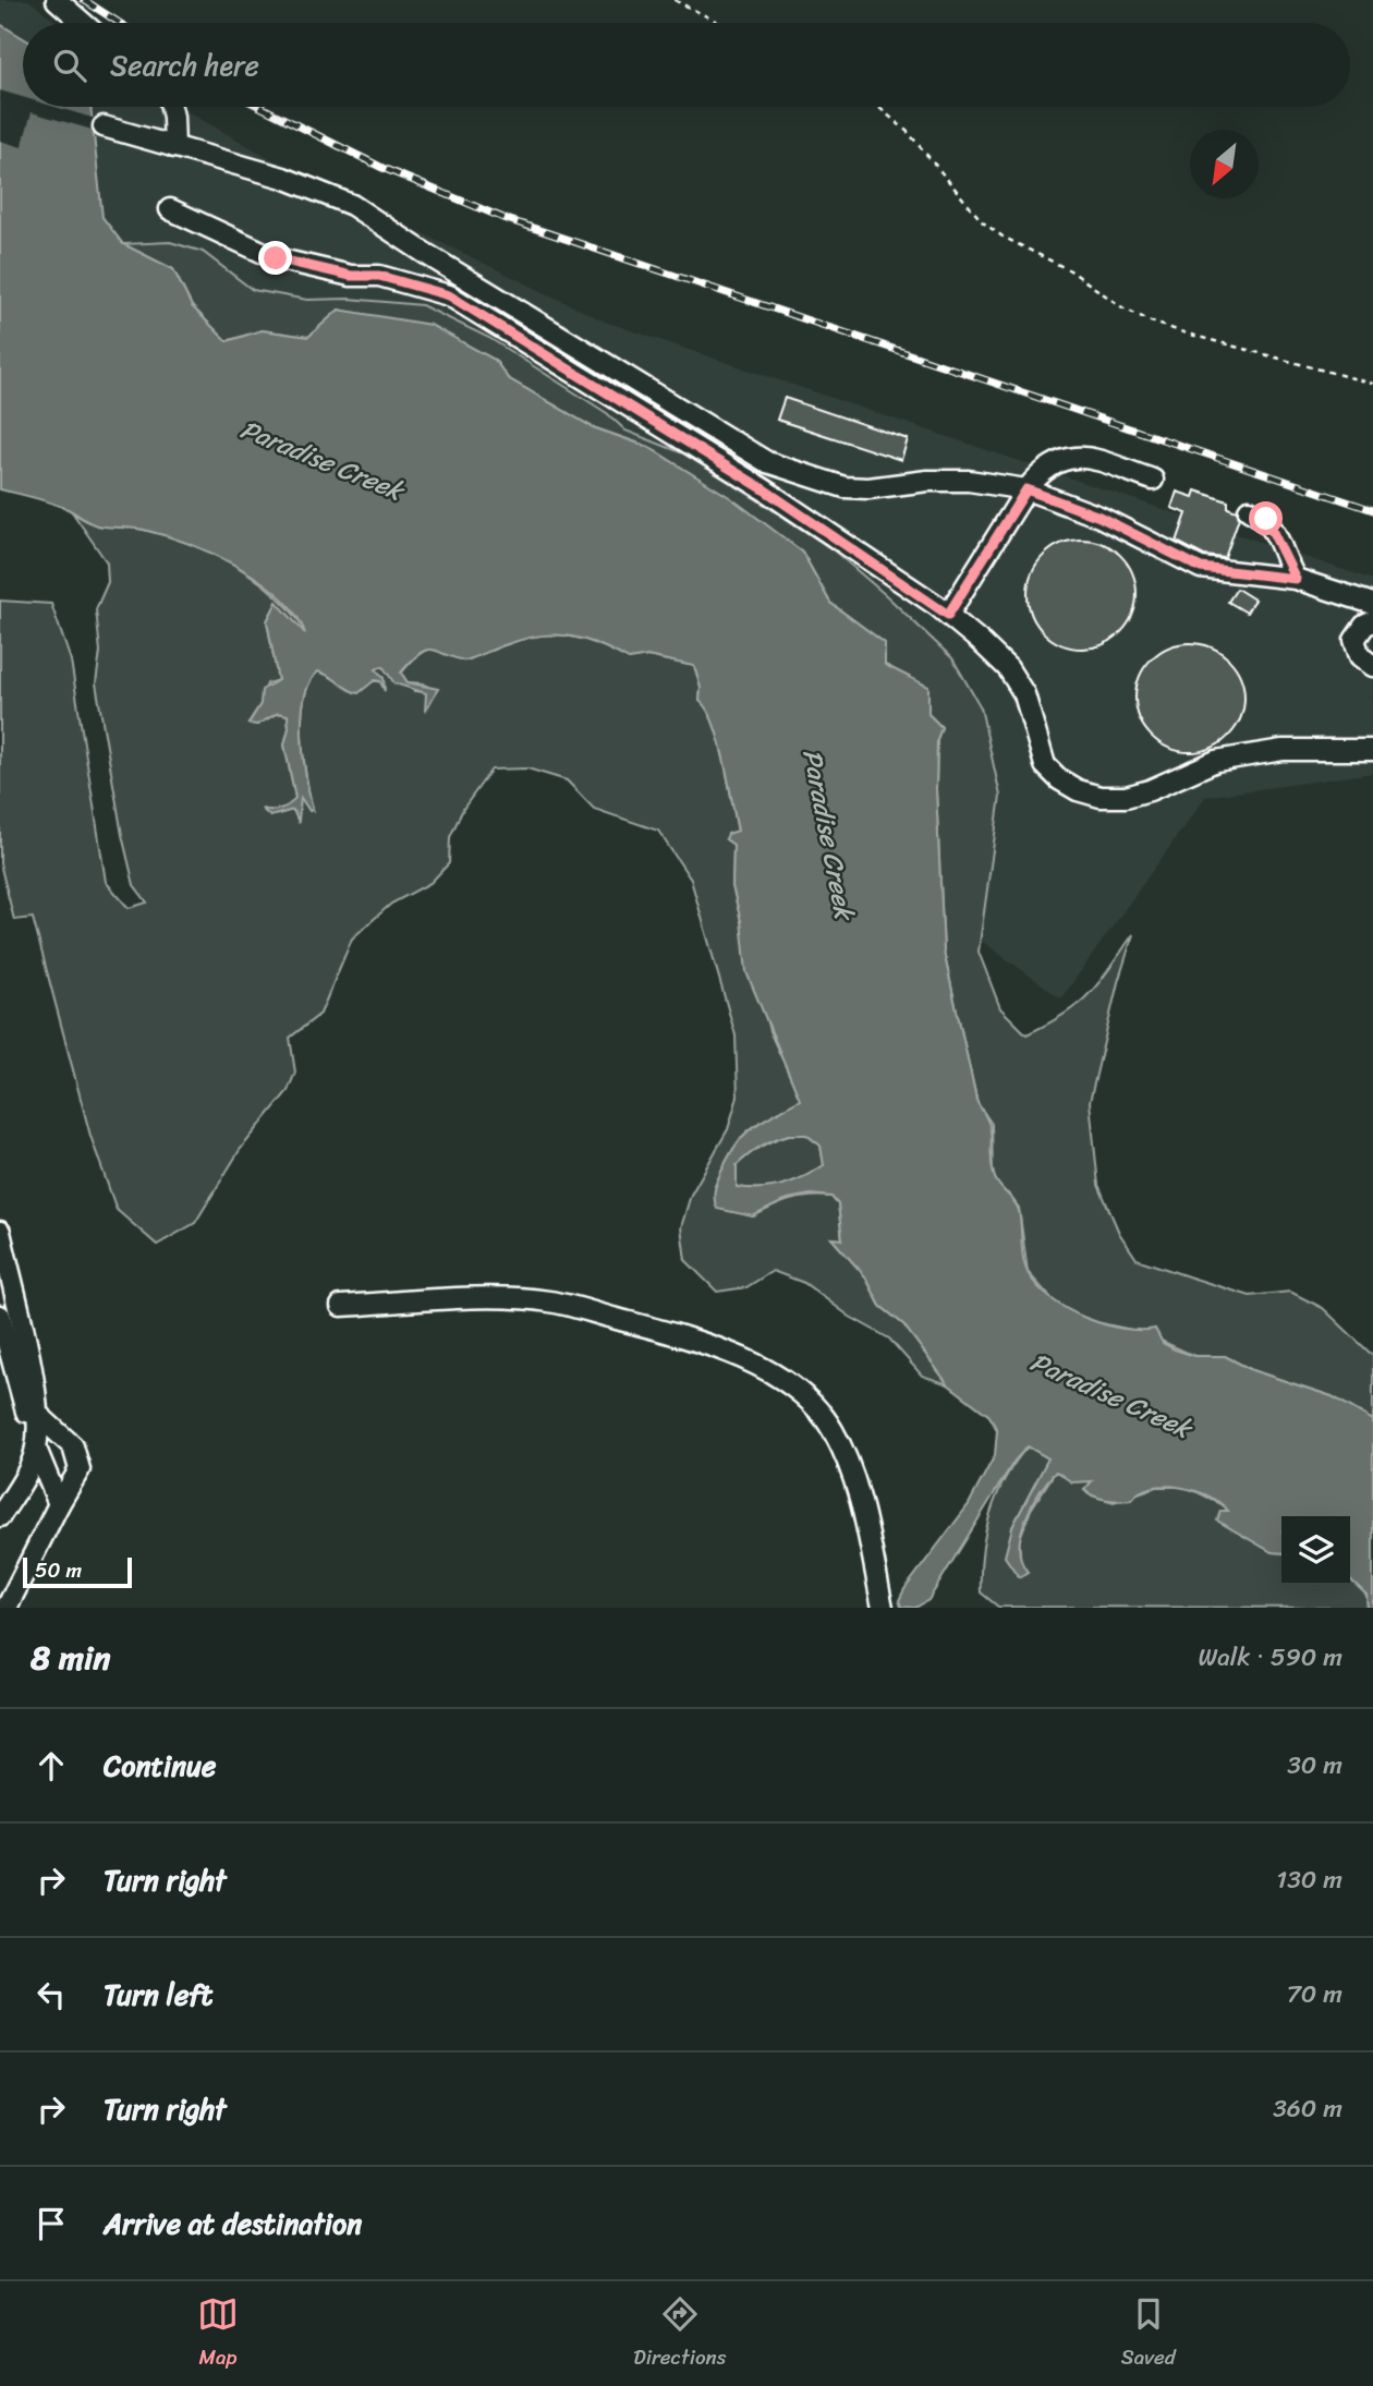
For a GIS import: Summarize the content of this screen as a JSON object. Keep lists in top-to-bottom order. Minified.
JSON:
{"water":["Paradise Creek"],"scale_bar":"50 m","north":"bottom left","page":{"search":"Search here","scale":"50 m","heading":["8 min","Walk · 590 m"],"list":[["Continue","30 m"],["Turn right","130 m"],["Turn left","70 m"],["Turn right","360 m"],"Arrive at destination"],"nav":["Map","Directions","Saved"]}}
